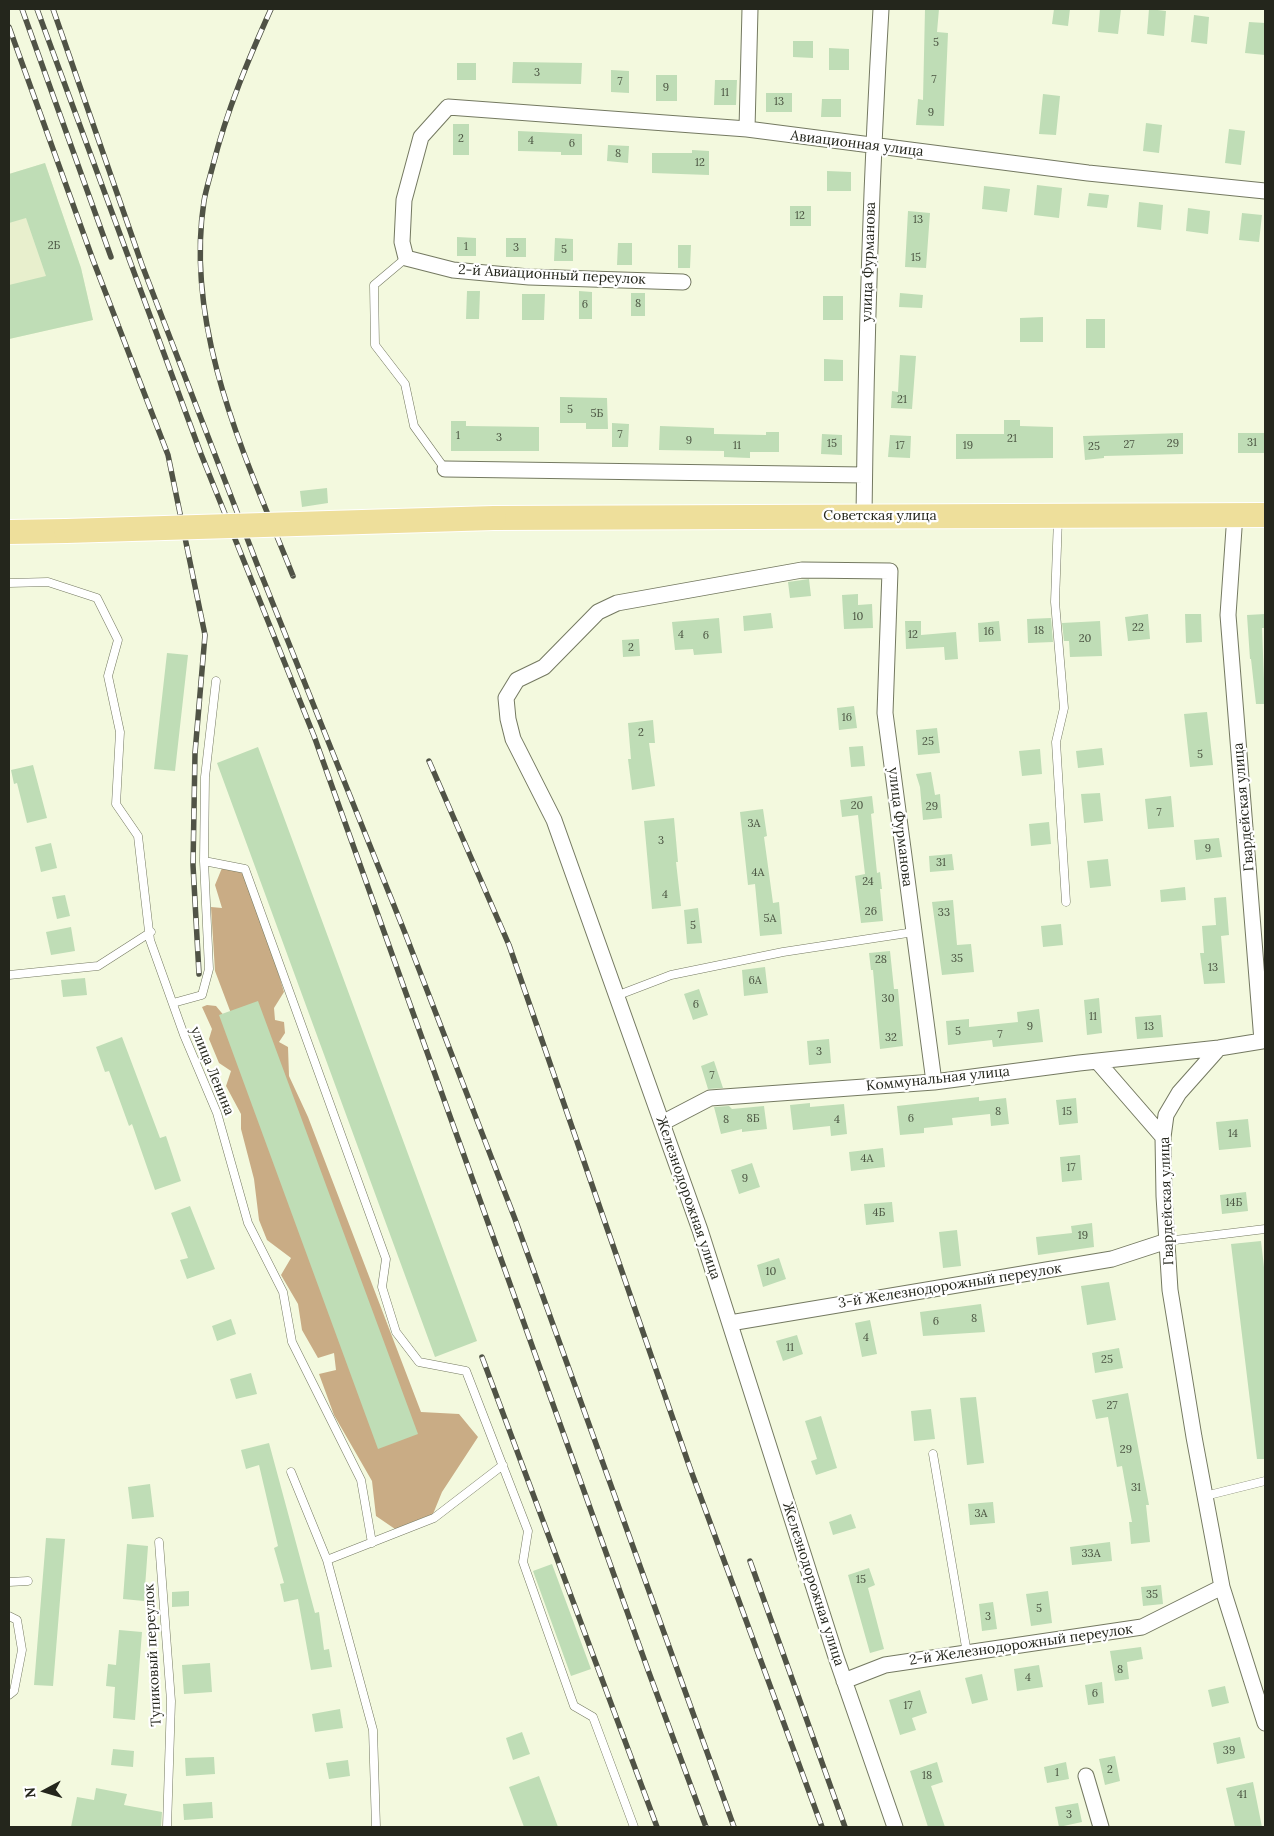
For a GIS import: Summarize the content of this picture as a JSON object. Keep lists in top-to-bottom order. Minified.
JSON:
{"streets":{"main road":["Советская улица"],"street":["Авиационная улица","улица Фурманова","2-й Авиационный переулок","Гвардейская улица","Коммунальная улица","Железнодорожная улица","3-й Железнодорожный переулок","2-й Железнодорожный переулок"],"lane":["улица Ленина","Тупиковый переулок"]},"crossings":[["Авиационная улица","улица Фурманова"],["Авиационная улица","2-й Авиационный переулок"],["улица Фурманова","Советская улица"],["улица Фурманова","Коммунальная улица"],["улица Фурманова","Железнодорожная улица"],["Советская улица","Гвардейская улица"],["Гвардейская улица","Коммунальная улица"],["Гвардейская улица","3-й Железнодорожный переулок"],["Гвардейская улица","2-й Железнодорожный переулок"],["Коммунальная улица","Железнодорожная улица"],["Железнодорожная улица","3-й Железнодорожный переулок"],["Железнодорожная улица","2-й Железнодорожный переулок"]],"house_numbers":["5","3","7","7","9","11","13","9","2","4","6","8","12","12","13","2Б","1","3","5","15","8","6","21","5","5Б","7","1","3","21","9","31","15","29","27","11","17","19","25","10","22","18","16","4","12","6","20","2","16","2","25","5","20","29","7","3А","3","9","31","4А","24","4","26","33","5А","5","35","28","13","6А","30","6","11","9","13","5","7","32","3","7","8","15","8Б","6","8","4","14","4А","17","9","14Б","4Б","19","10","8","6","4","11","25","27","29","31","3А","33А","15","35","5","3","8","4","6","17","39","2","1","18","41","3"],"north":"left"}
